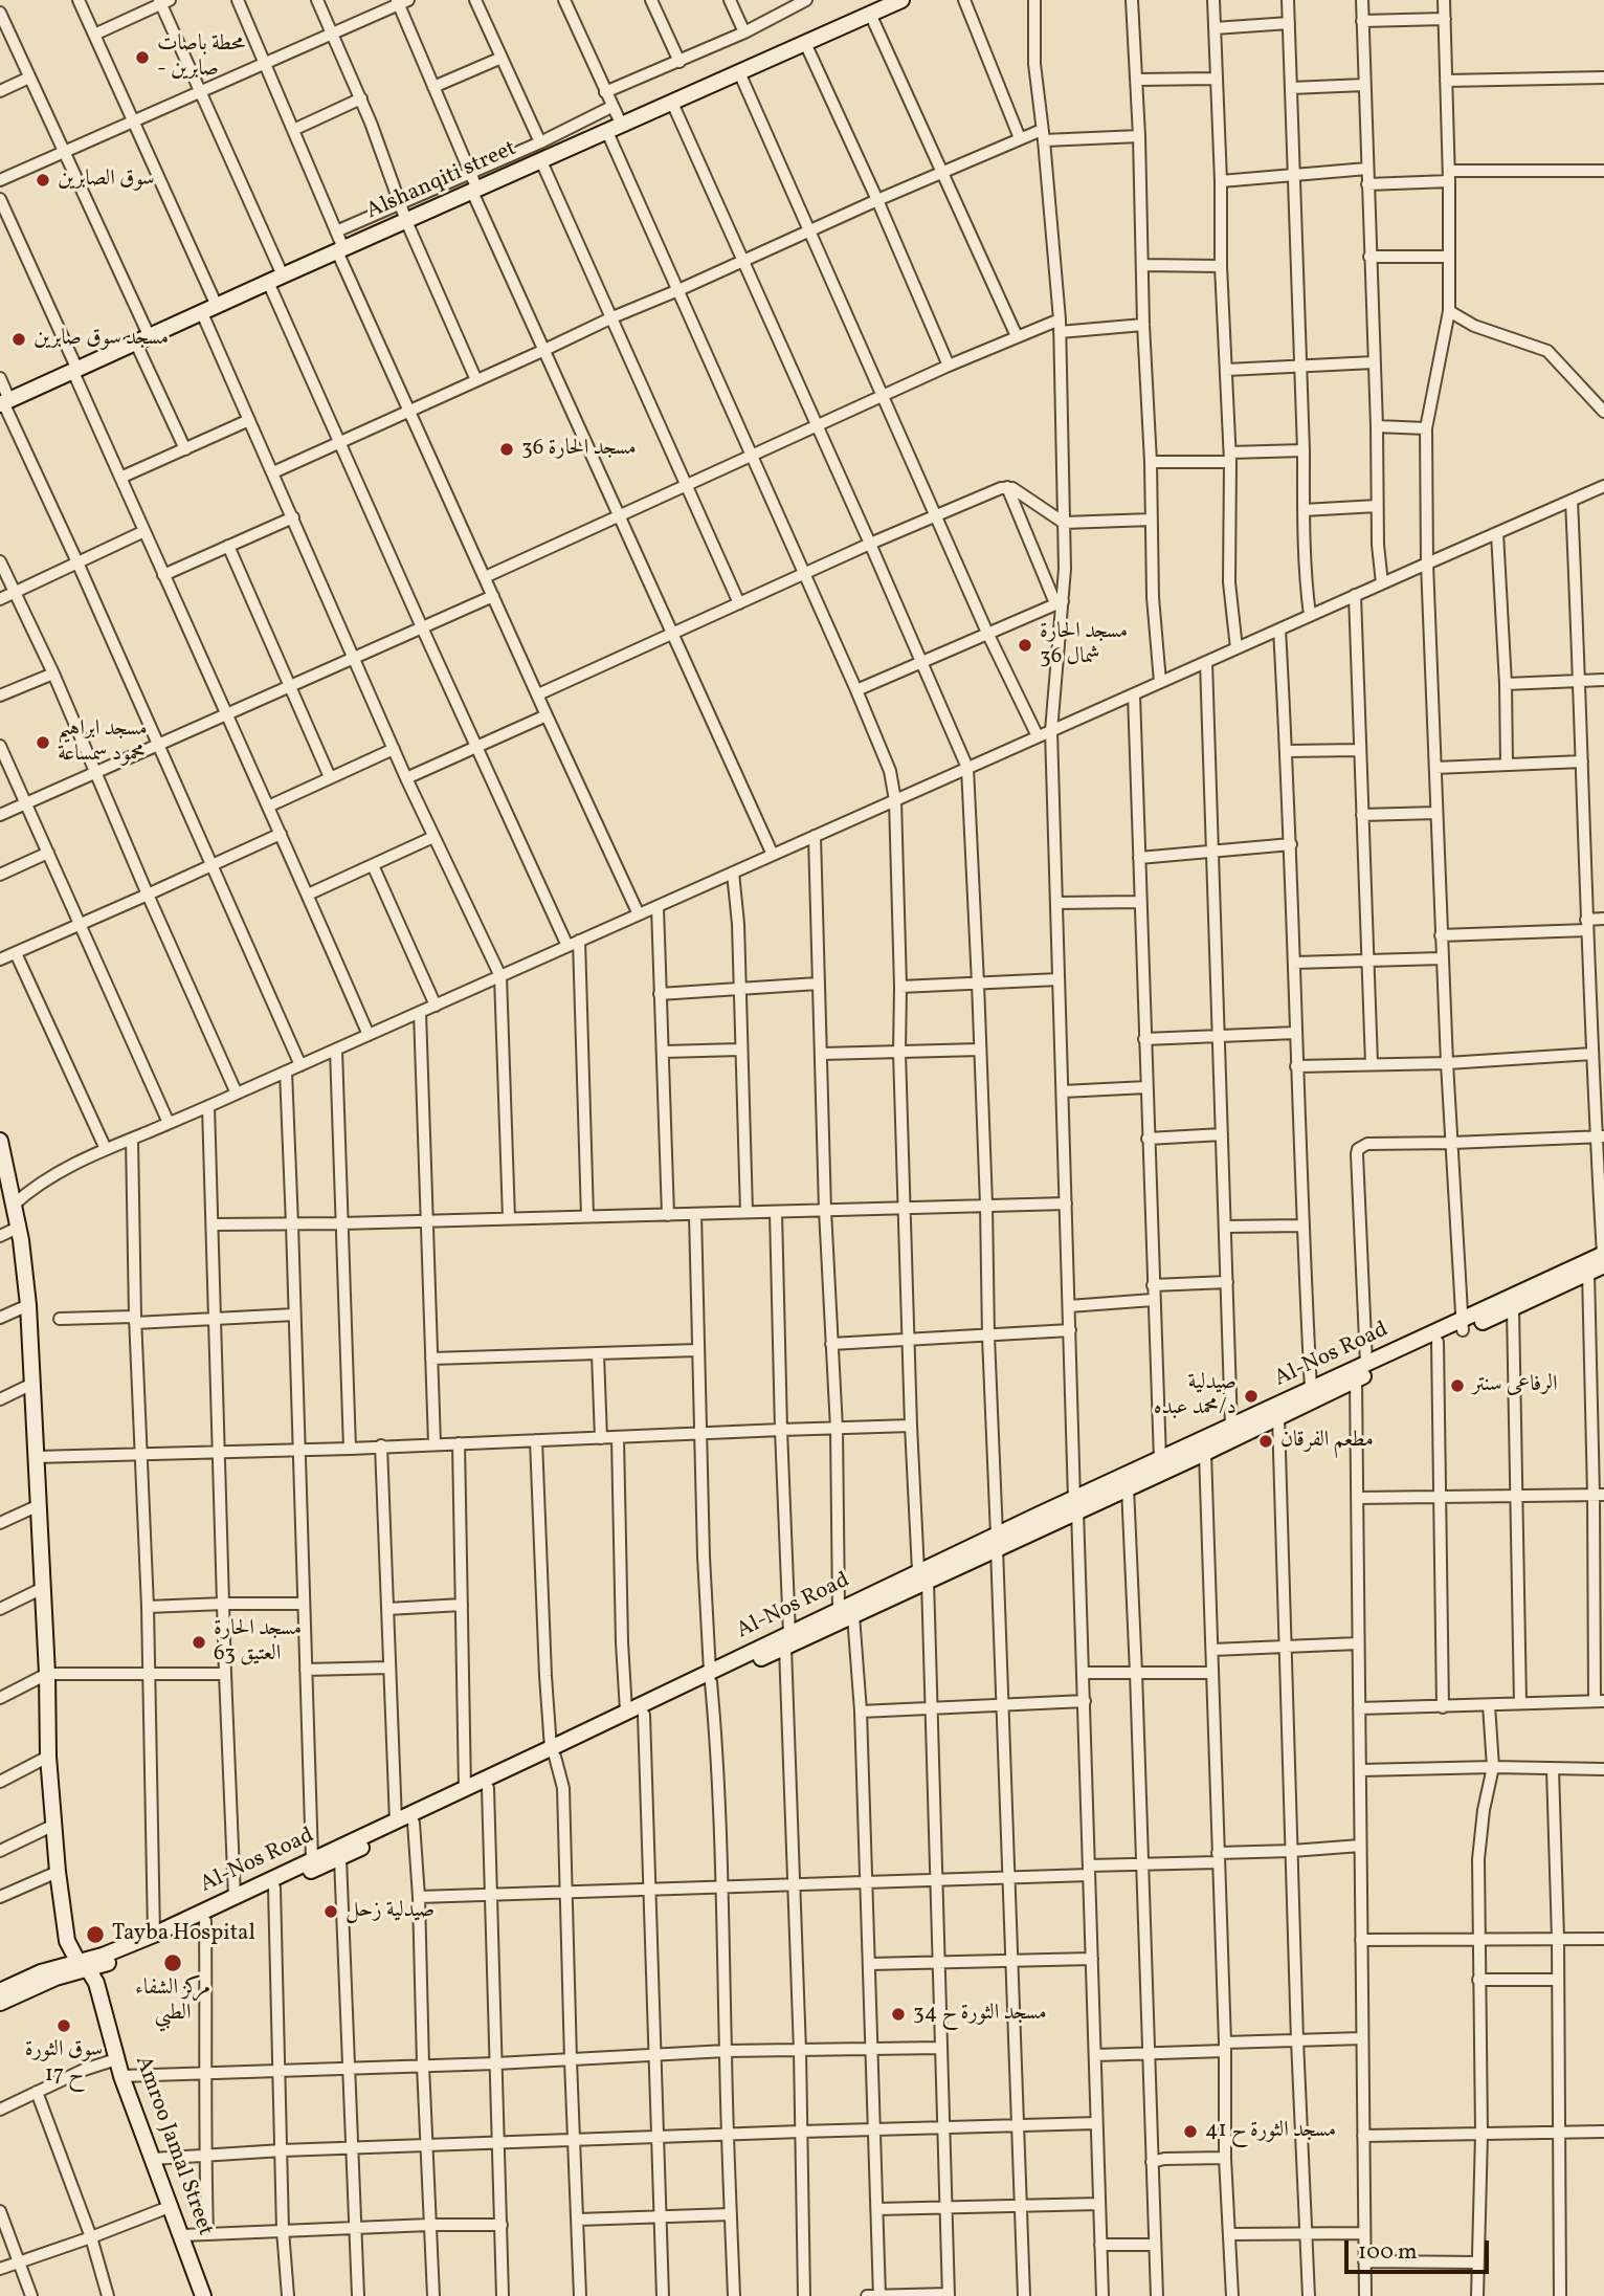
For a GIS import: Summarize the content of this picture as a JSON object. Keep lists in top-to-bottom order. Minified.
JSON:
{"streets":{"main road":["Alshanqiti street","Al-Nos Road","Amroo Jamal Street"]},"crossings":[["Al-Nos Road","Amroo Jamal Street"]],"places":["محطة باصات - صابرين","سوق الصابرين","مسجد سوق صابرين","مسجد الحارة 36","مسجد الحارة 36 شمال","مسجد ابراهيم محمود سمساعة","الرفاعى سنتر","صيدلية د/محمد عبده","مطعم الفرقان","مسجد الحارة 63 العتيق","صيدلية زحل","Tayba Hospital","مركز الشفاء الطبي","مسجد الثورة ح 34","سوق الثورة ح 17","مسجد الثورة ح 41"],"scale_bar":"100 m"}
